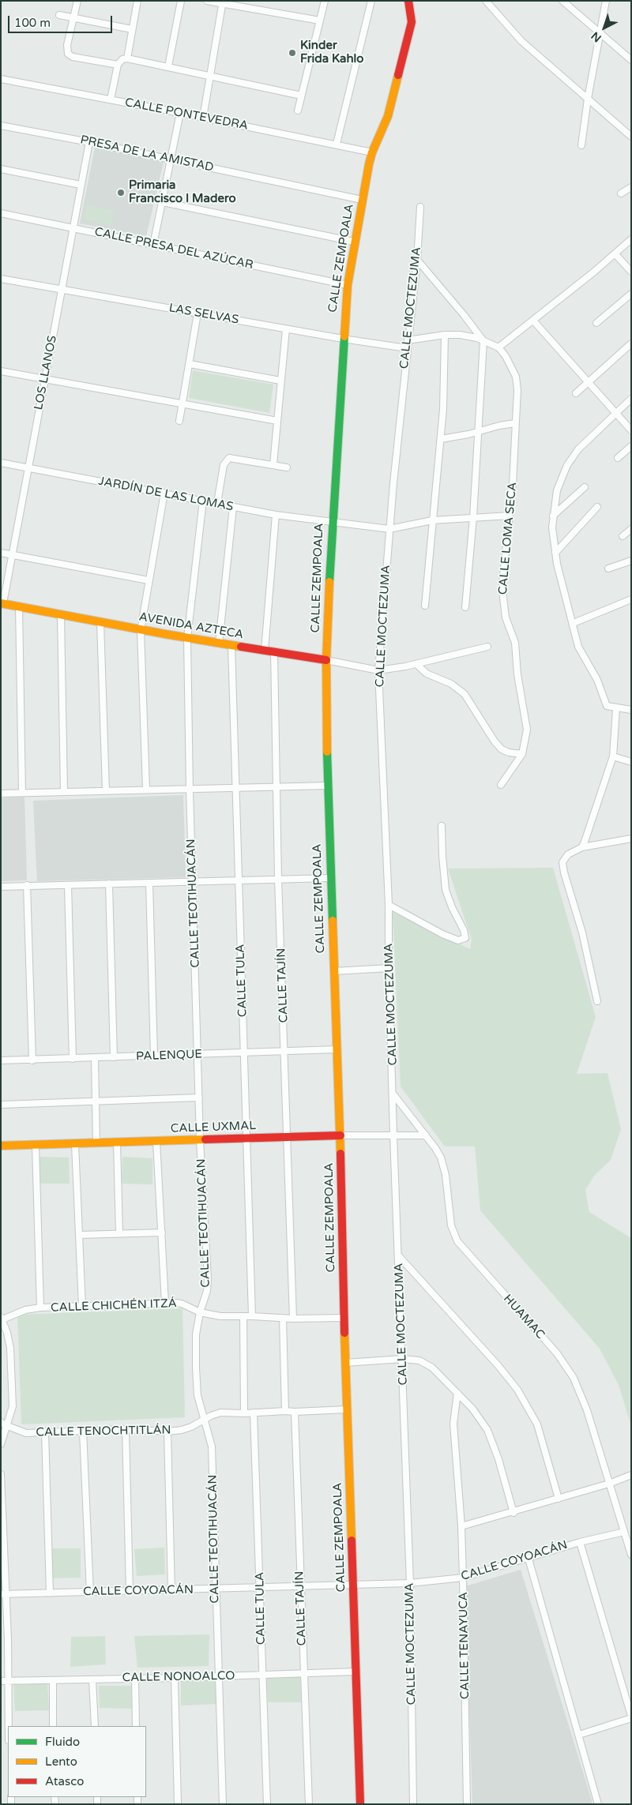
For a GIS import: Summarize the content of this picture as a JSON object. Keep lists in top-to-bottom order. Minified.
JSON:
{"streets":{"street":["CALLE PONTEVEDRA","PRESA DE LA AMISTAD","CALLE PRESA DEL AZÚCAR","CALLE ZEMPOALA","CALLE MOCTEZUMA","LAS SELVAS","LOS LLANOS","JARDÍN DE LAS LOMAS","CALLE LOMA SECA","AVENIDA AZTECA","CALLE TEOTIHUACÁN","CALLE TULA","CALLE TAJÍN","PALENQUE","CALLE UXMAL","CALLE CHICHÉN ITZÁ","HUAMAC","CALLE TENOCHTITLÁN","CALLE COYOACÁN","CALLE TENAYUCA","CALLE NONOALCO"]},"crossings":[["CALLE PONTEVEDRA","CALLE ZEMPOALA"],["PRESA DE LA AMISTAD","CALLE ZEMPOALA"],["PRESA DE LA AMISTAD","LOS LLANOS"],["CALLE PRESA DEL AZÚCAR","CALLE ZEMPOALA"],["CALLE PRESA DEL AZÚCAR","LOS LLANOS"],["CALLE ZEMPOALA","LAS SELVAS"],["CALLE ZEMPOALA","JARDÍN DE LAS LOMAS"],["CALLE ZEMPOALA","AVENIDA AZTECA"],["CALLE ZEMPOALA","PALENQUE"],["CALLE ZEMPOALA","CALLE UXMAL"],["CALLE ZEMPOALA","CALLE CHICHÉN ITZÁ"],["CALLE ZEMPOALA","CALLE TENOCHTITLÁN"],["CALLE ZEMPOALA","CALLE COYOACÁN"],["CALLE ZEMPOALA","CALLE NONOALCO"],["CALLE MOCTEZUMA","LAS SELVAS"],["CALLE MOCTEZUMA","JARDÍN DE LAS LOMAS"],["CALLE MOCTEZUMA","AVENIDA AZTECA"],["CALLE MOCTEZUMA","CALLE UXMAL"],["CALLE MOCTEZUMA","HUAMAC"],["CALLE MOCTEZUMA","CALLE COYOACÁN"],["LAS SELVAS","LOS LLANOS"],["LOS LLANOS","JARDÍN DE LAS LOMAS"],["LOS LLANOS","AVENIDA AZTECA"],["JARDÍN DE LAS LOMAS","CALLE LOMA SECA"],["JARDÍN DE LAS LOMAS","CALLE TEOTIHUACÁN"],["AVENIDA AZTECA","CALLE TEOTIHUACÁN"],["AVENIDA AZTECA","CALLE TULA"],["AVENIDA AZTECA","CALLE TAJÍN"],["CALLE TEOTIHUACÁN","PALENQUE"],["CALLE TEOTIHUACÁN","CALLE UXMAL"],["CALLE TEOTIHUACÁN","CALLE CHICHÉN ITZÁ"],["CALLE TEOTIHUACÁN","CALLE TENOCHTITLÁN"],["CALLE TEOTIHUACÁN","CALLE COYOACÁN"],["CALLE TEOTIHUACÁN","CALLE NONOALCO"],["CALLE TULA","PALENQUE"],["CALLE TULA","CALLE UXMAL"],["CALLE TULA","CALLE CHICHÉN ITZÁ"],["CALLE TULA","CALLE TENOCHTITLÁN"],["CALLE TULA","CALLE COYOACÁN"],["CALLE TULA","CALLE NONOALCO"],["CALLE TAJÍN","PALENQUE"],["CALLE TAJÍN","CALLE UXMAL"],["CALLE TAJÍN","CALLE CHICHÉN ITZÁ"],["CALLE TAJÍN","CALLE TENOCHTITLÁN"],["CALLE TAJÍN","CALLE COYOACÁN"],["CALLE TAJÍN","CALLE NONOALCO"],["CALLE UXMAL","HUAMAC"],["HUAMAC","CALLE COYOACÁN"],["CALLE COYOACÁN","CALLE TENAYUCA"]],"places":["Kinder Frida Kahlo","Primaria Francisco I Madero"],"legend":["Fluido","Lento","Atasco"],"scale_bar":"100 m","north":"bottom left"}
